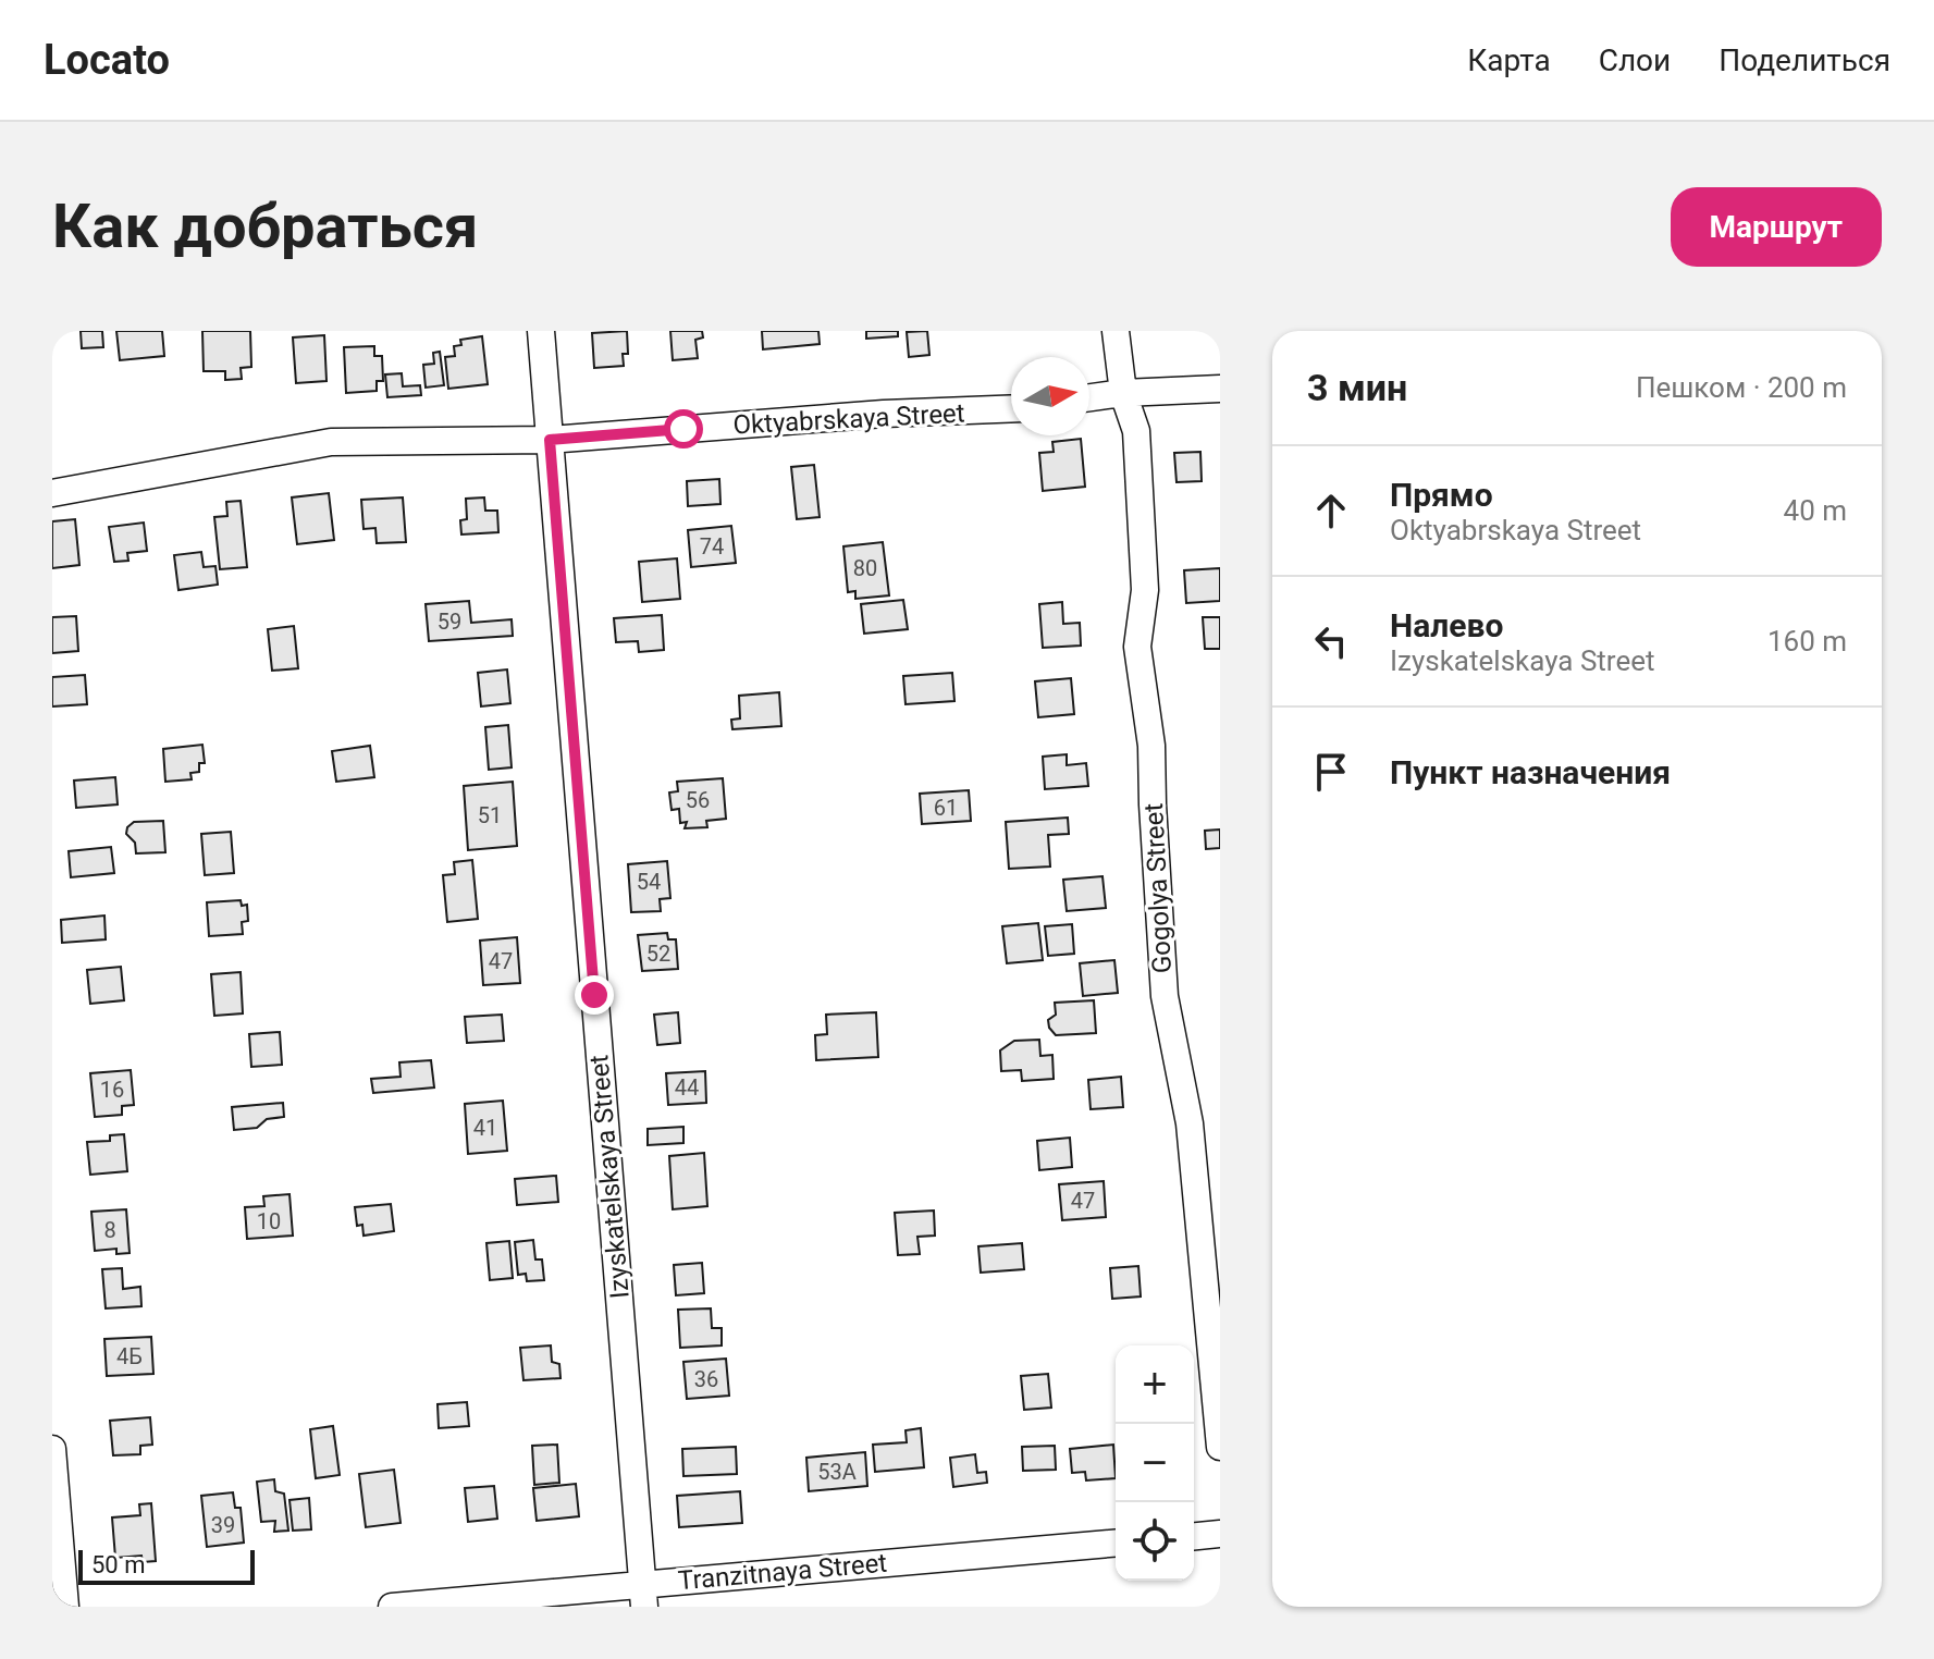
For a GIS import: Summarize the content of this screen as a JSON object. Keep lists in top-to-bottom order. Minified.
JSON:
{"streets":{"street":["Oktyabrskaya Street","Gogolya Street","Izyskatelskaya Street","Tranzitnaya Street"]},"crossings":[["Oktyabrskaya Street","Izyskatelskaya Street"],["Izyskatelskaya Street","Tranzitnaya Street"]],"house_numbers":["74","80","59","56","61","51","54","52","47","44","16","41","47","10","8","4Б","36","53А","39"],"scale_bar":"50 m","north":"right","page":{"header":"Locato","nav":["Карта","Слои","Поделиться"],"buttons":"Маршрут","title":"Как добраться","heading":["3 мин","Пешком · 200 m"],"list":[["Прямо","Oktyabrskaya Street","40 m"],["Налево","Izyskatelskaya Street","160 m"],"Пункт назначения"],"map_buttons":["+","−"],"scale":"50 m"}}
